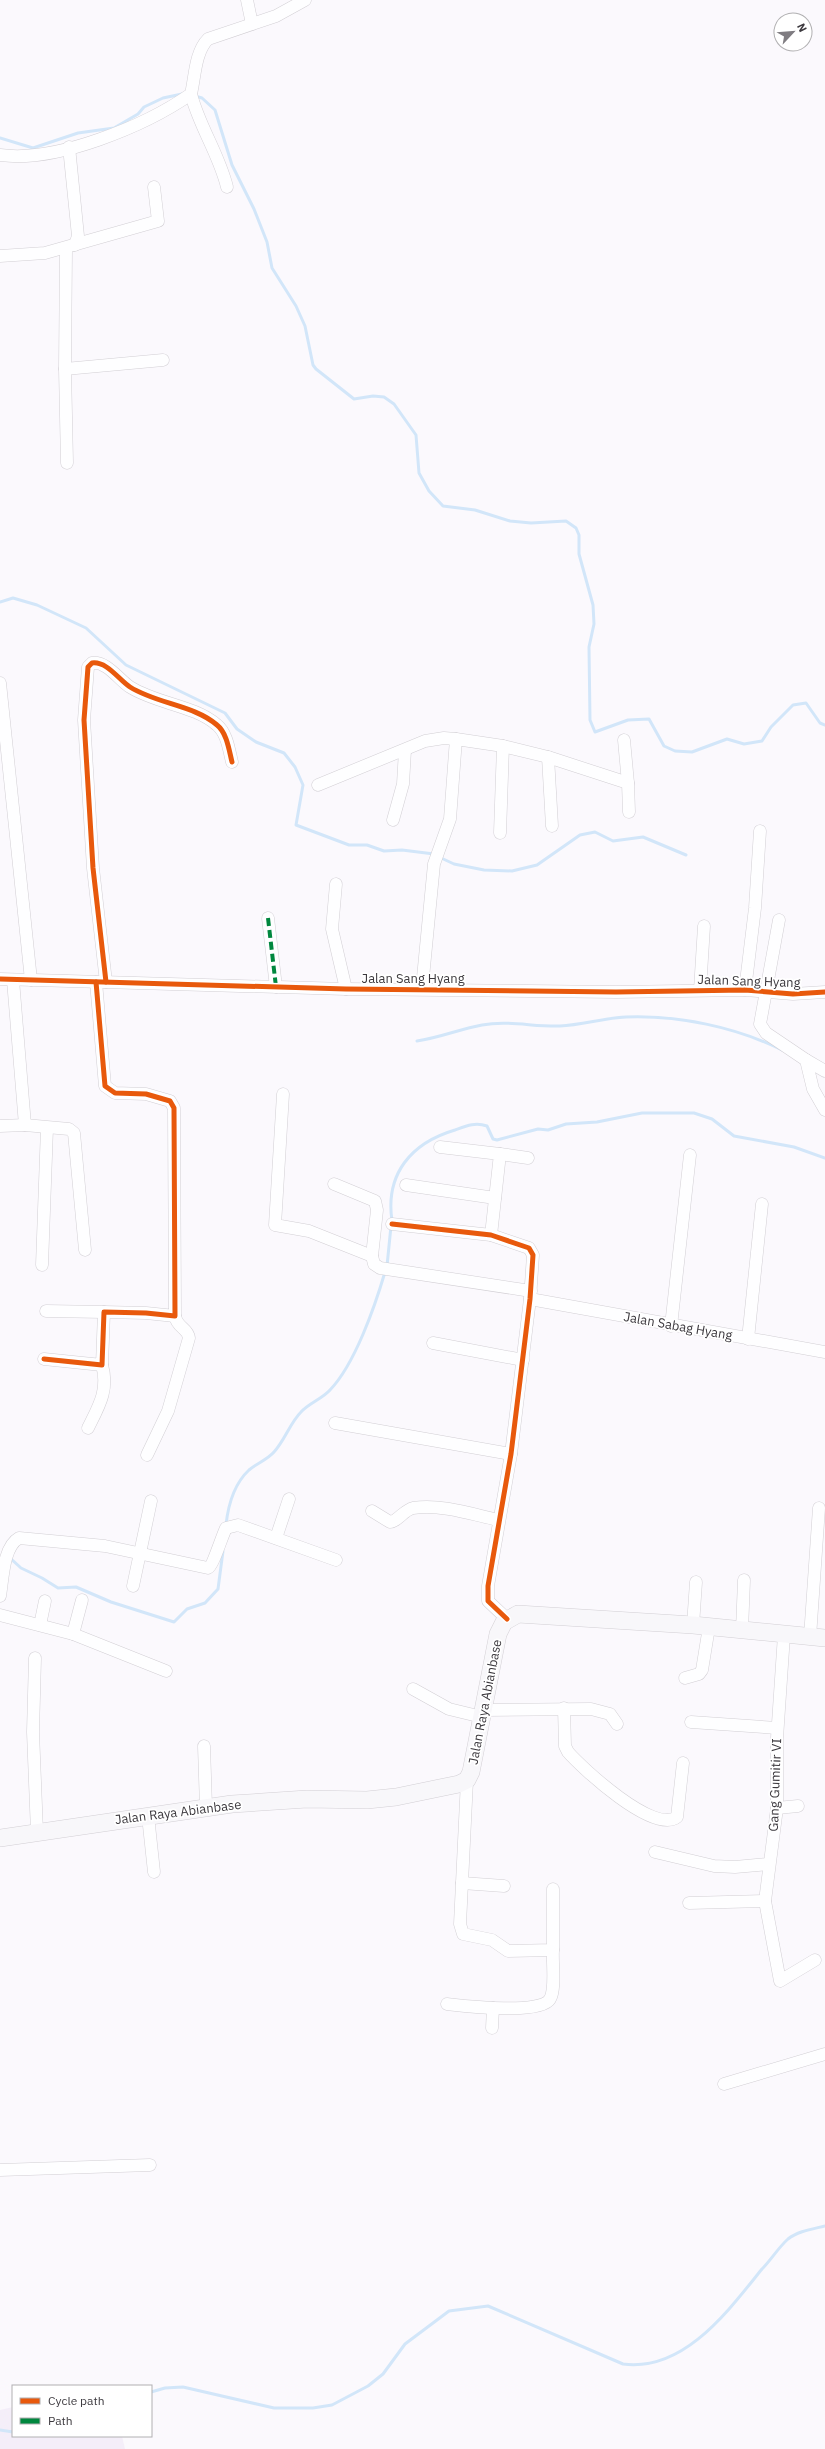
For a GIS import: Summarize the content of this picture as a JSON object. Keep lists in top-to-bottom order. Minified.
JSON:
{"streets":{"main road":["Jalan Raya Abianbase"],"street":["Jalan Sang Hyang","Jalan Sabag Hyang","Gang Gumitir VI"]},"legend":["Cycle path","Path"],"north":"top right"}
